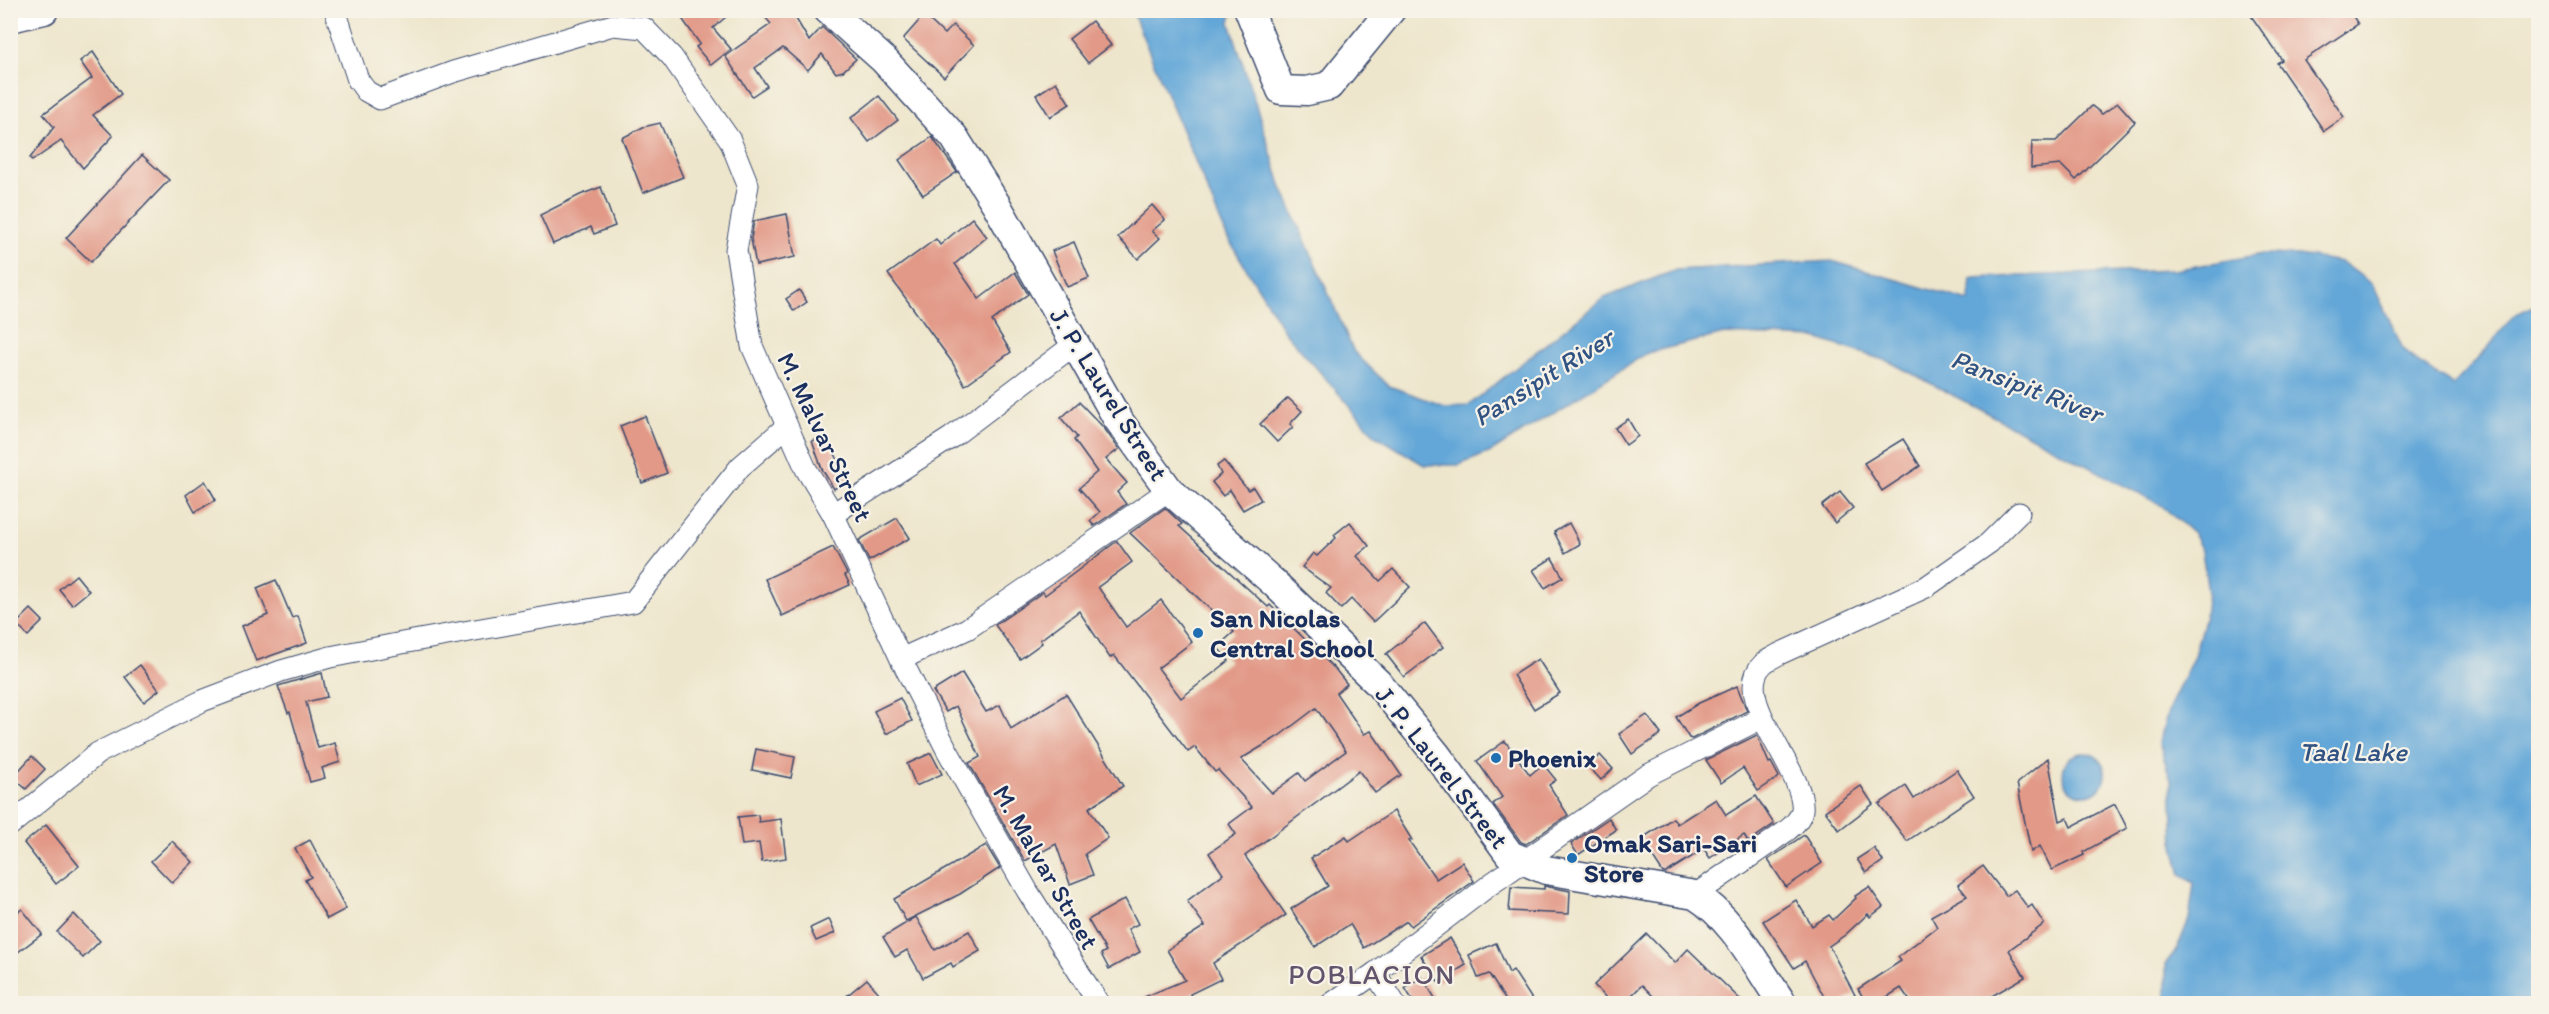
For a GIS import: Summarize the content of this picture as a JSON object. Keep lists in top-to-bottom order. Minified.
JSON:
{"streets":{"main road":["J. P. Laurel Street"],"street":["M. Malvar Street"]},"districts":["POBLACION"],"water":["Pansipit River","Taal Lake"],"places":["San Nicolas Central School","Phoenix","Omak Sari-Sari Store"]}
